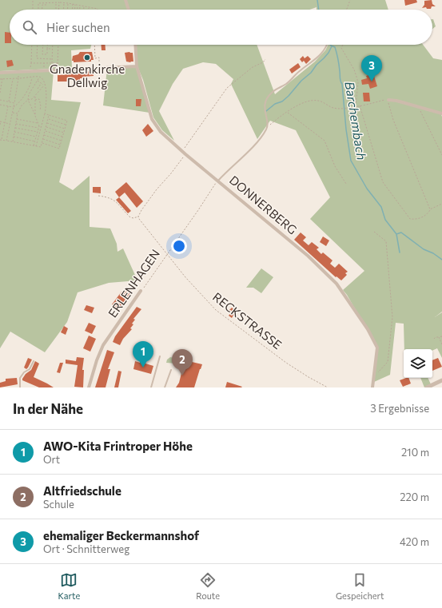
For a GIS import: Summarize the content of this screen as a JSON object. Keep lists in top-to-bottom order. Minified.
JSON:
{"streets":{"street":["DONNERBERG","ERLENHAGEN"],"path":["RECKSTRASSE"]},"crossings":[["DONNERBERG","ERLENHAGEN"],["ERLENHAGEN","RECKSTRASSE"]],"water":["Barchembach"],"places":["Gnadenkirche Dellwig"],"page":{"search":"Hier suchen","pins":["3","1","2"],"heading":["In der Nähe","3 Ergebnisse"],"list":[{"mark":"1","name":"AWO-Kita Frintroper Höhe","note":"Ort","value":"210 m"},{"mark":"2","name":"Altfriedschule","note":"Schule","value":"220 m"},{"mark":"3","name":"ehemaliger Beckermannshof","note":"Ort · Schnitterweg","value":"420 m"}],"nav":["Karte","Route","Gespeichert"]}}
